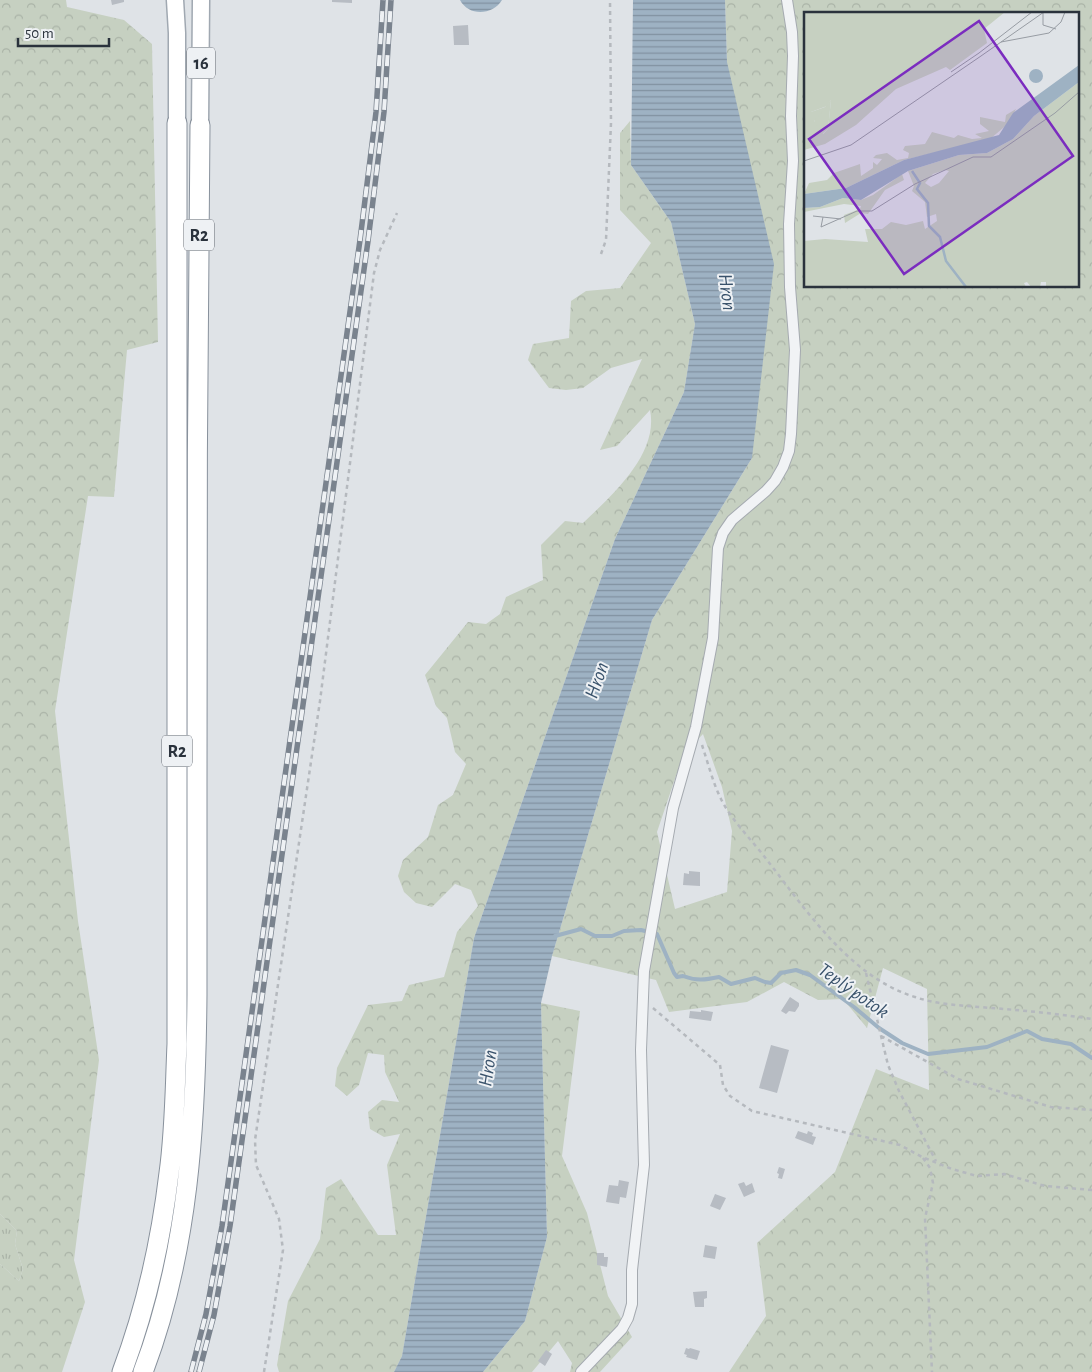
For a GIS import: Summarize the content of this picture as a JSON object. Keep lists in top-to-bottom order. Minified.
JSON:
{"streets":{"highway":["R2"],"main road":["16"]},"crossings":[["16","R2"]],"water":["Hron","Teplý potok"],"scale_bar":"50 m"}
